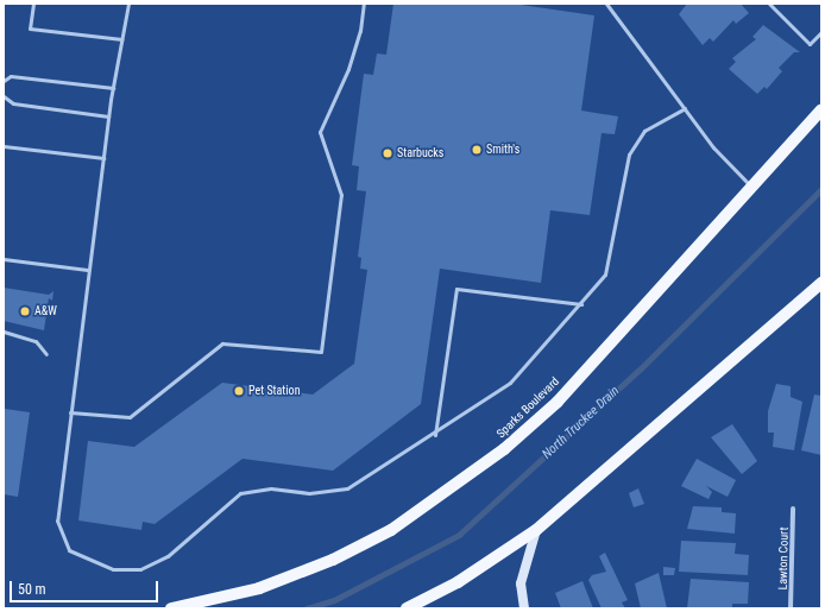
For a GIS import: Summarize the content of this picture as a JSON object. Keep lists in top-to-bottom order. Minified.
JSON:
{"streets":{"main road":["Sparks Boulevard"],"street":["Lawton Court"]},"water":["North Truckee Drain"],"places":["Smith's","Starbucks","A&W","Pet Station"],"scale_bar":"50 m"}
